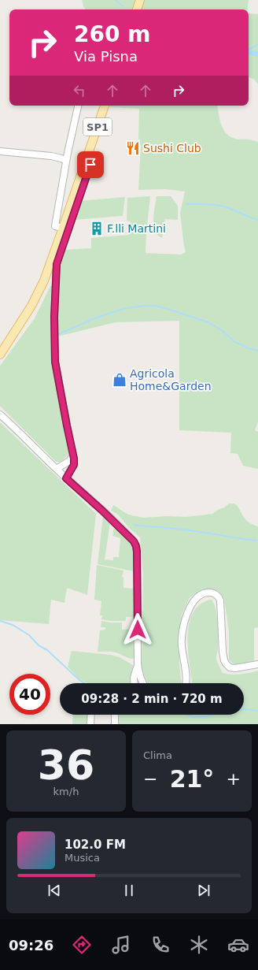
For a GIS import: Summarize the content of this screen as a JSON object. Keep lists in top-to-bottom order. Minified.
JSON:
{"streets":{"main road":["SP1"]},"places":{"restaurant":["Sushi Club"],"building":["F.lli Martini"],"shop":["Agricola Home&Garden"]},"page":{"turn":["260 m","Via Pisna"],"limit":"40","trip":"09:28 · 2 min · 720 m","tile":[["36","km/h"],"Clima"],"heat":["−","21°","+"],"song":["102.0 FM","Musica"],"tabs":"09:26"}}
